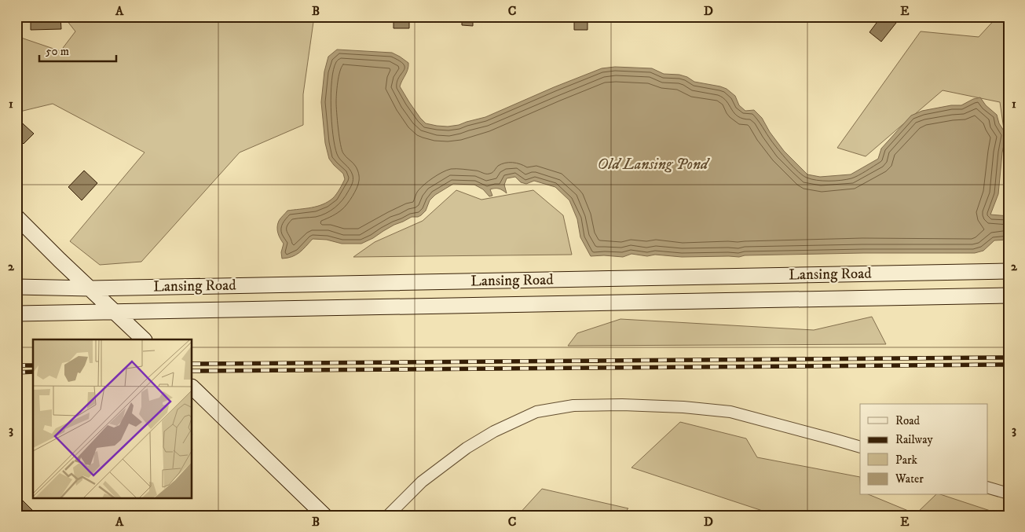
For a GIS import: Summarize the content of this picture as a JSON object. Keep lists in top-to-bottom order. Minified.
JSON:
{"streets":{"main road":["Lansing Road"]},"water":["Old Lansing Pond"],"legend":["Road","Railway","Park","Water"],"scale_bar":"50 m","grid":{"columns":["A","B","C","D","E"],"rows":["1","2","3"]}}
